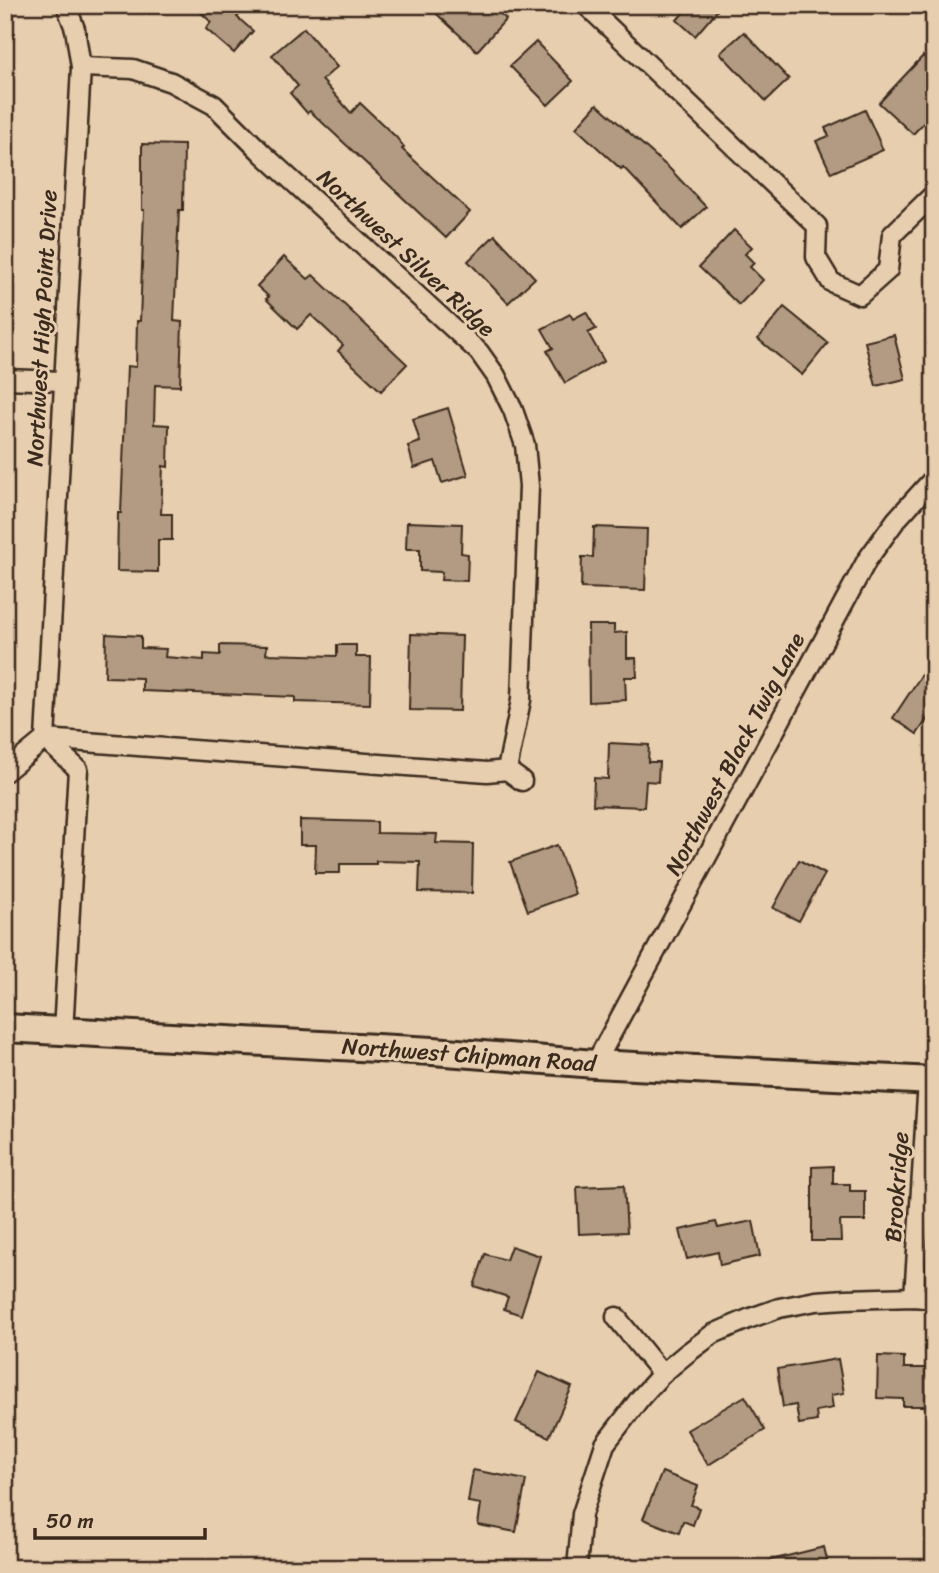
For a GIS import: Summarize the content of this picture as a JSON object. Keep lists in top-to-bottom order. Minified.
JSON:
{"streets":{"main road":["Northwest Chipman Road"],"street":["Northwest Silver Ridge","Northwest High Point Drive","Northwest Black Twig Lane","Brookridge"]},"crossings":[["Northwest Silver Ridge","Northwest High Point Drive"],["Northwest Black Twig Lane","Northwest Chipman Road"],["Northwest Chipman Road","Brookridge"]],"scale_bar":"50 m"}
